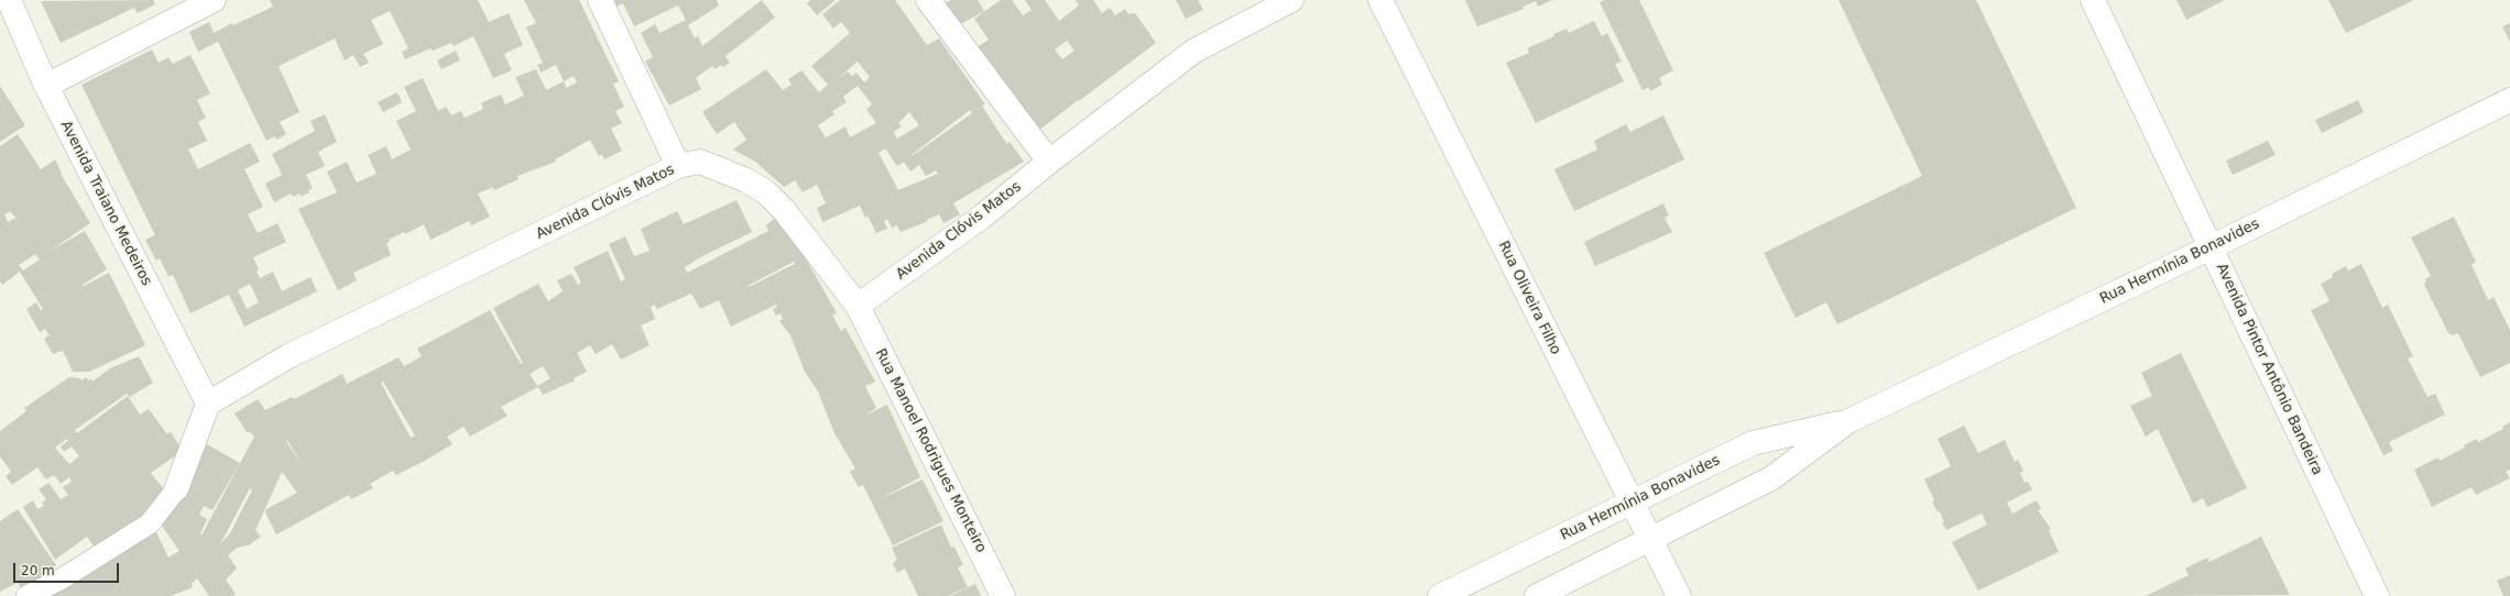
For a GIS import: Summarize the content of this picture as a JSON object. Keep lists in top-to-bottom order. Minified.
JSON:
{"streets":{"street":["Avenida Clóvis Matos","Avenida Traiano Medeiros","Rua Hermínia Bonavides","Rua Oliveira Filho","Avenida Pintor Antônio Bandeira","Rua Manoel Rodrigues Monteiro"]},"crossings":[["Avenida Clóvis Matos","Avenida Traiano Medeiros"],["Avenida Clóvis Matos","Rua Manoel Rodrigues Monteiro"],["Rua Hermínia Bonavides","Rua Oliveira Filho"],["Rua Hermínia Bonavides","Avenida Pintor Antônio Bandeira"]],"scale_bar":"20 m"}
